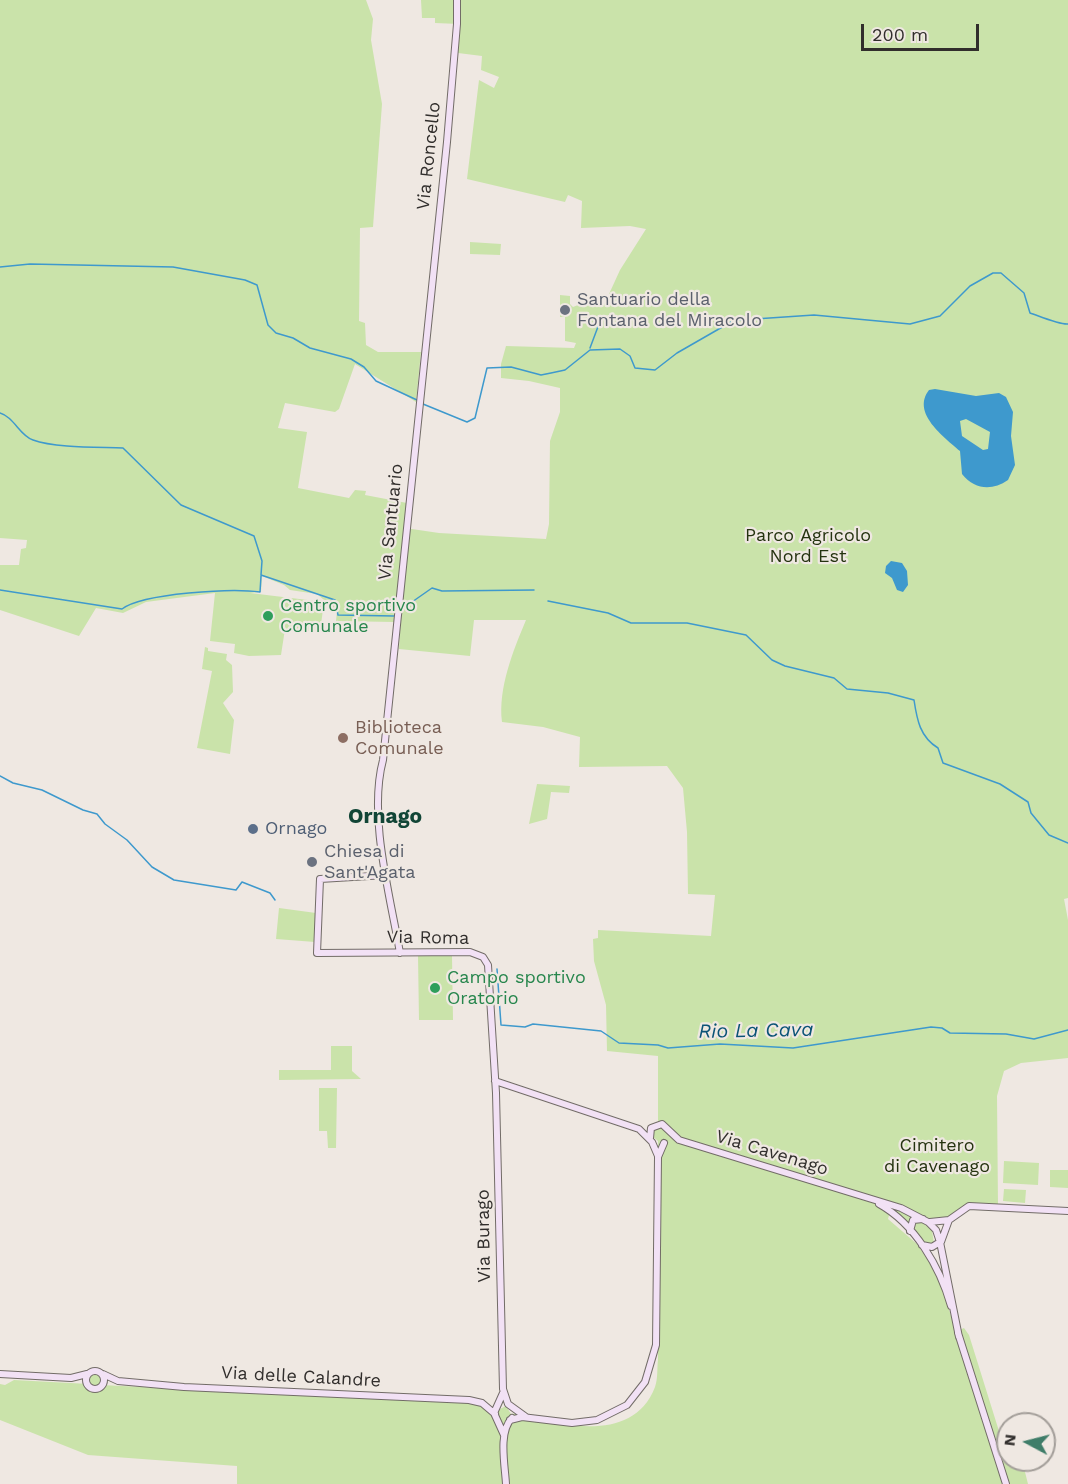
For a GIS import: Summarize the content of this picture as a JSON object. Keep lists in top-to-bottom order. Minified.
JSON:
{"streets":{"street":["Via Roncello","Via Santuario","Via Roma","Via Cavenago","Via Burago","Via delle Calandre"]},"crossings":[["Via Roncello","Via Santuario"],["Via Santuario","Via Roma"],["Via Roma","Via Cavenago"],["Via Roma","Via Burago"],["Via Cavenago","Via Burago"],["Via Burago","Via delle Calandre"]],"districts":["Ornago"],"water":["Rio La Cava"],"parks":["Parco Agricolo Nord Est","Cimitero di Cavenago"],"places":["Santuario della Fontana del Miracolo","Centro sportivo Comunale","Biblioteca Comunale","Ornago","Chiesa di Sant'Agata","Campo sportivo Oratorio"],"scale_bar":"200 m","north":"left"}
